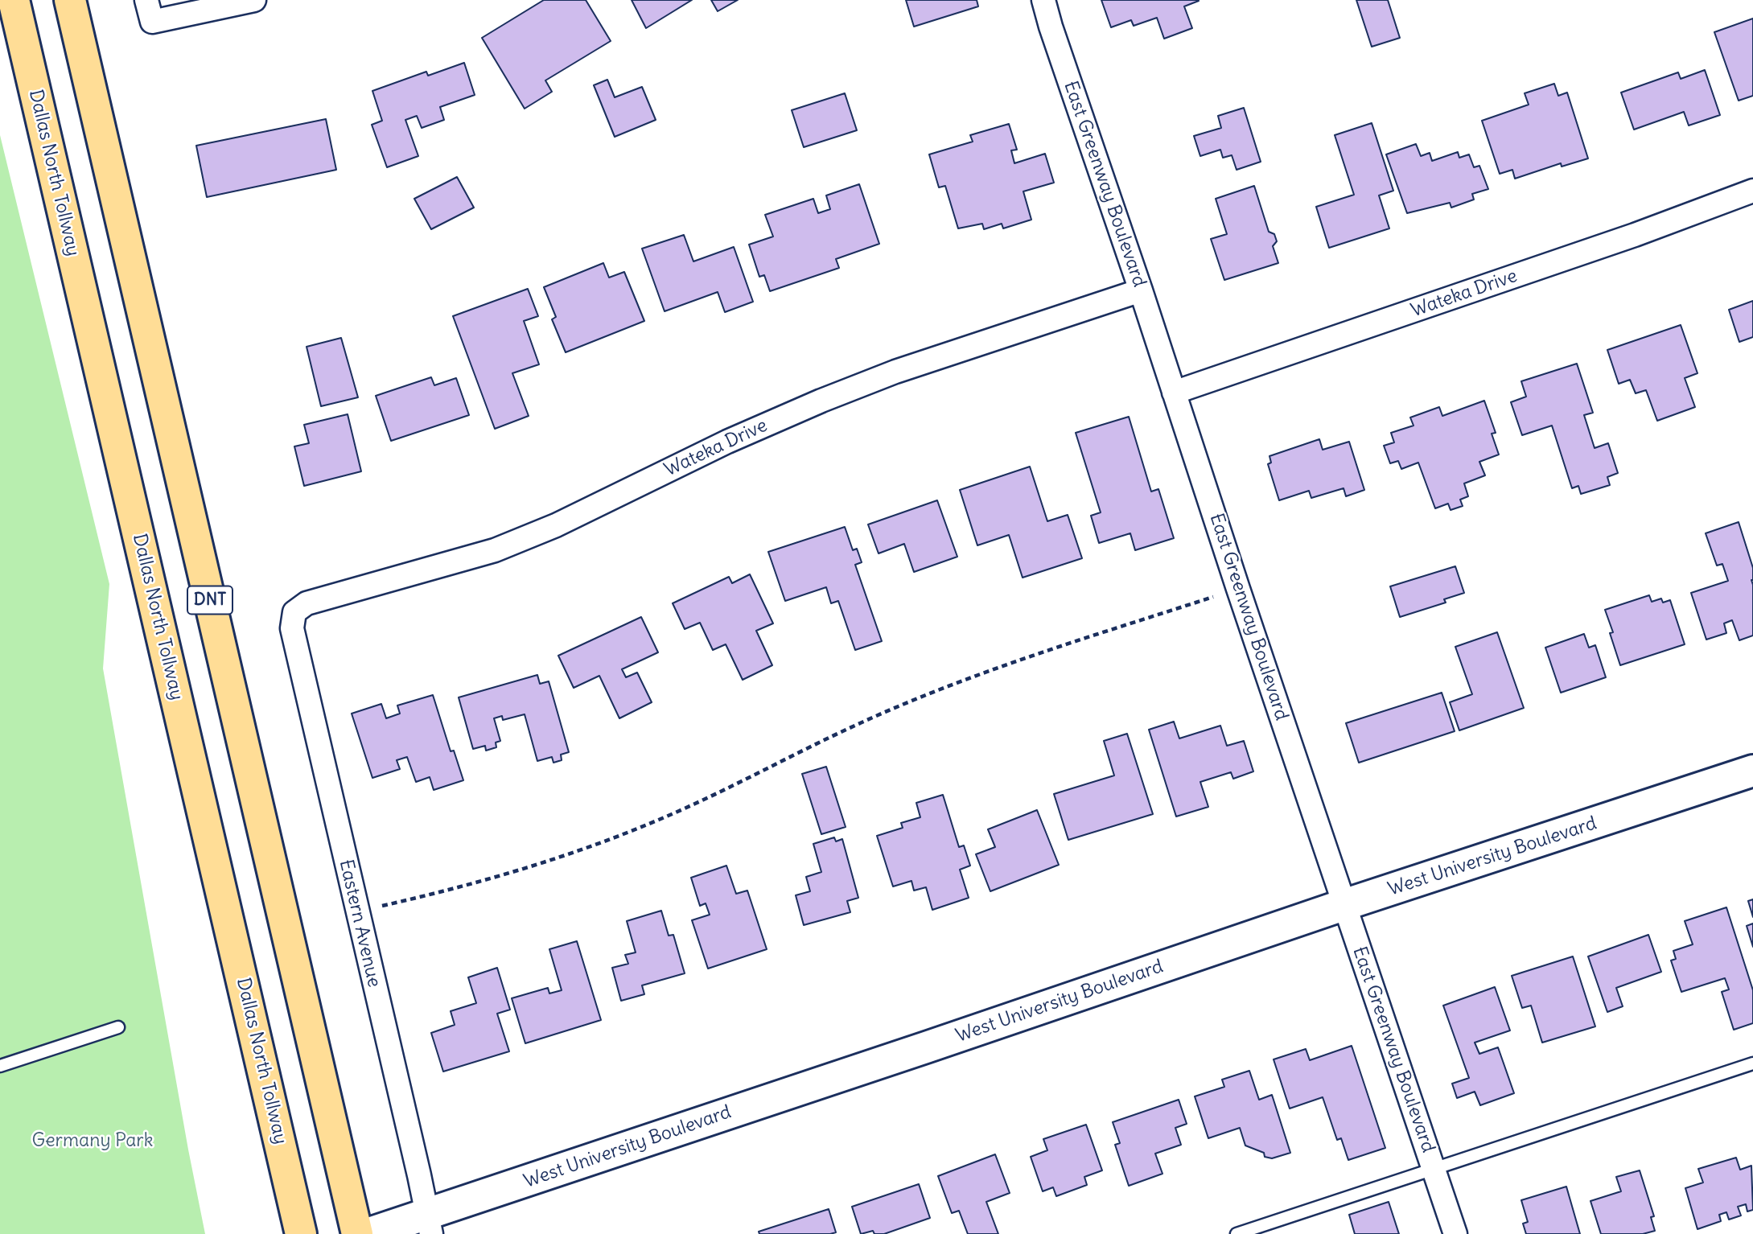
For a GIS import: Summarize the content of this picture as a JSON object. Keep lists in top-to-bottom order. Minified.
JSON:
{"streets":{"highway":["Dallas North Tollway","DNT"],"street":["East Greenway Boulevard","Wateka Drive","West University Boulevard","Eastern Avenue"]},"crossings":[["East Greenway Boulevard","Wateka Drive"],["East Greenway Boulevard","West University Boulevard"],["Wateka Drive","Eastern Avenue"],["West University Boulevard","Eastern Avenue"]],"parks":["Germany Park"]}
